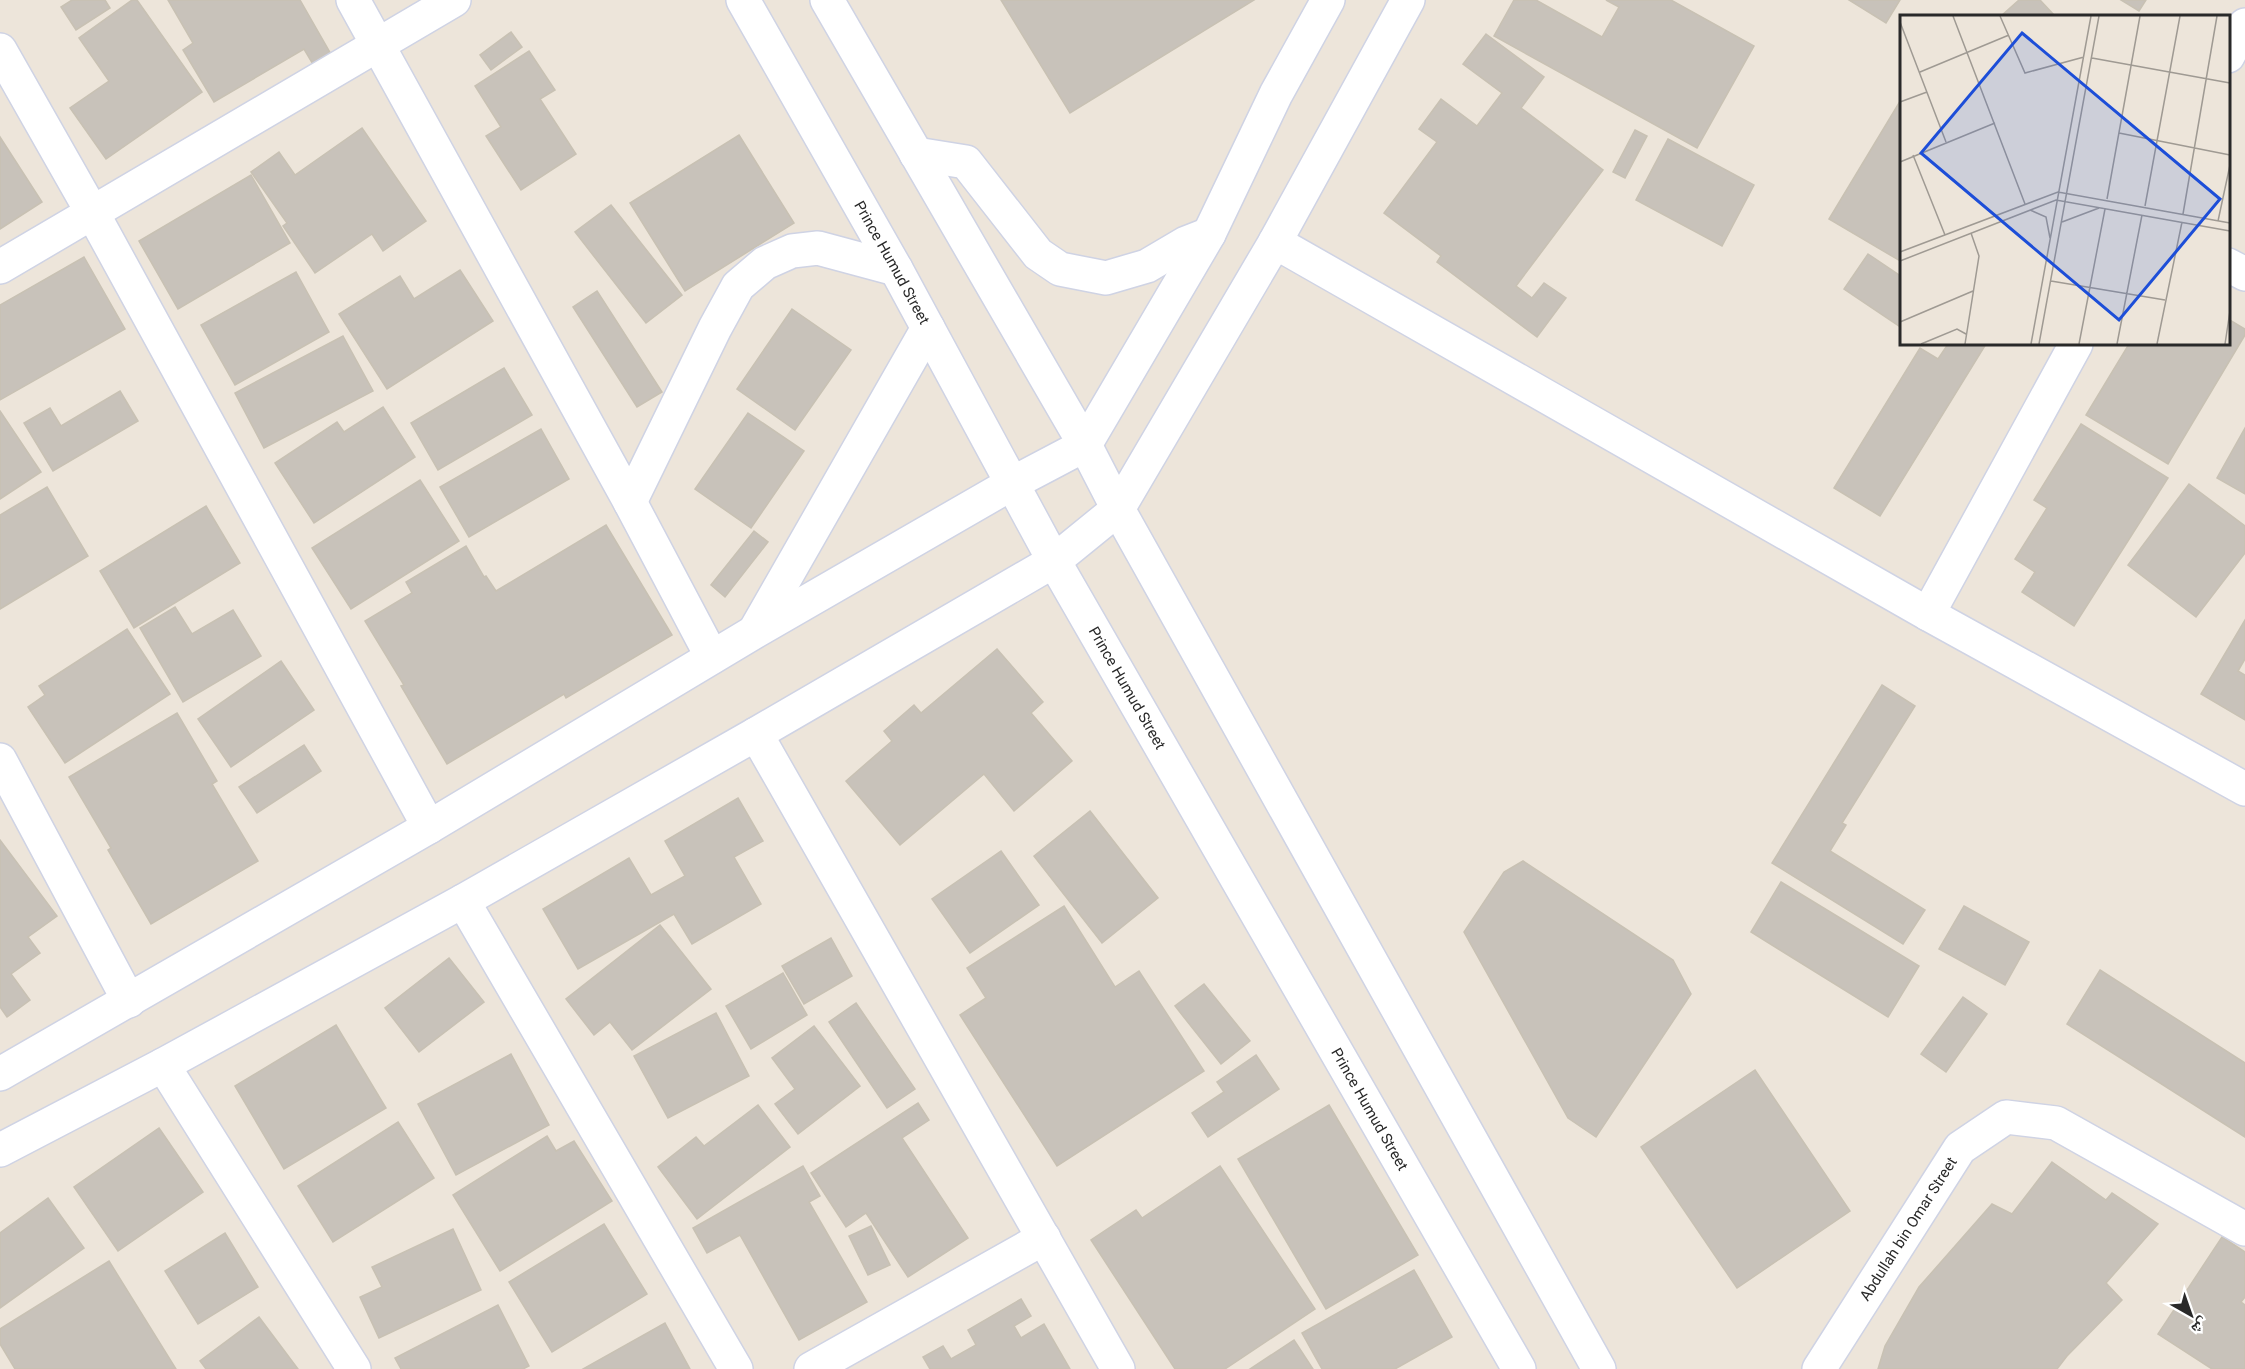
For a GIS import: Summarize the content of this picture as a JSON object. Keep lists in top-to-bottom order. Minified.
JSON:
{"streets":{"street":["Prince Humud Street","Abdullah bin Omar Street"]},"north":"bottom right"}
